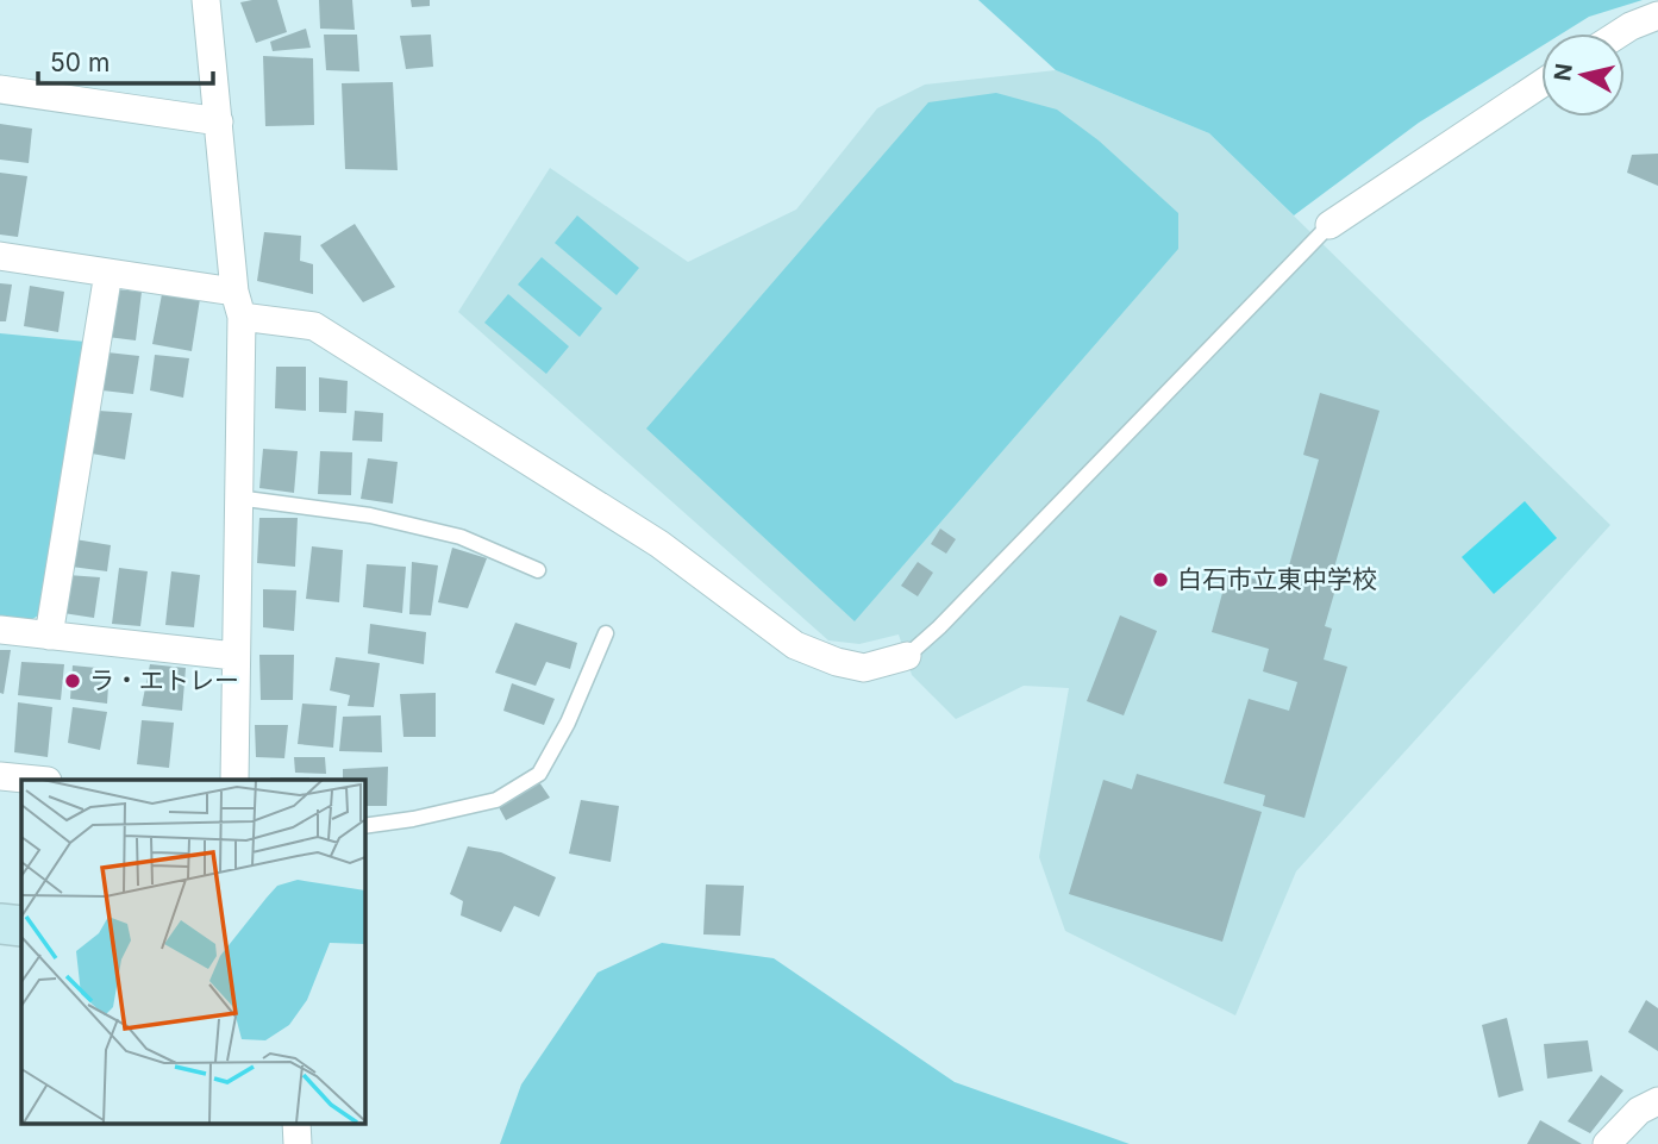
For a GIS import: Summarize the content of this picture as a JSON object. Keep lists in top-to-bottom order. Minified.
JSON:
{"places":["白石市立東中学校","ラ・エトレー"],"scale_bar":"50 m","north":"left"}
